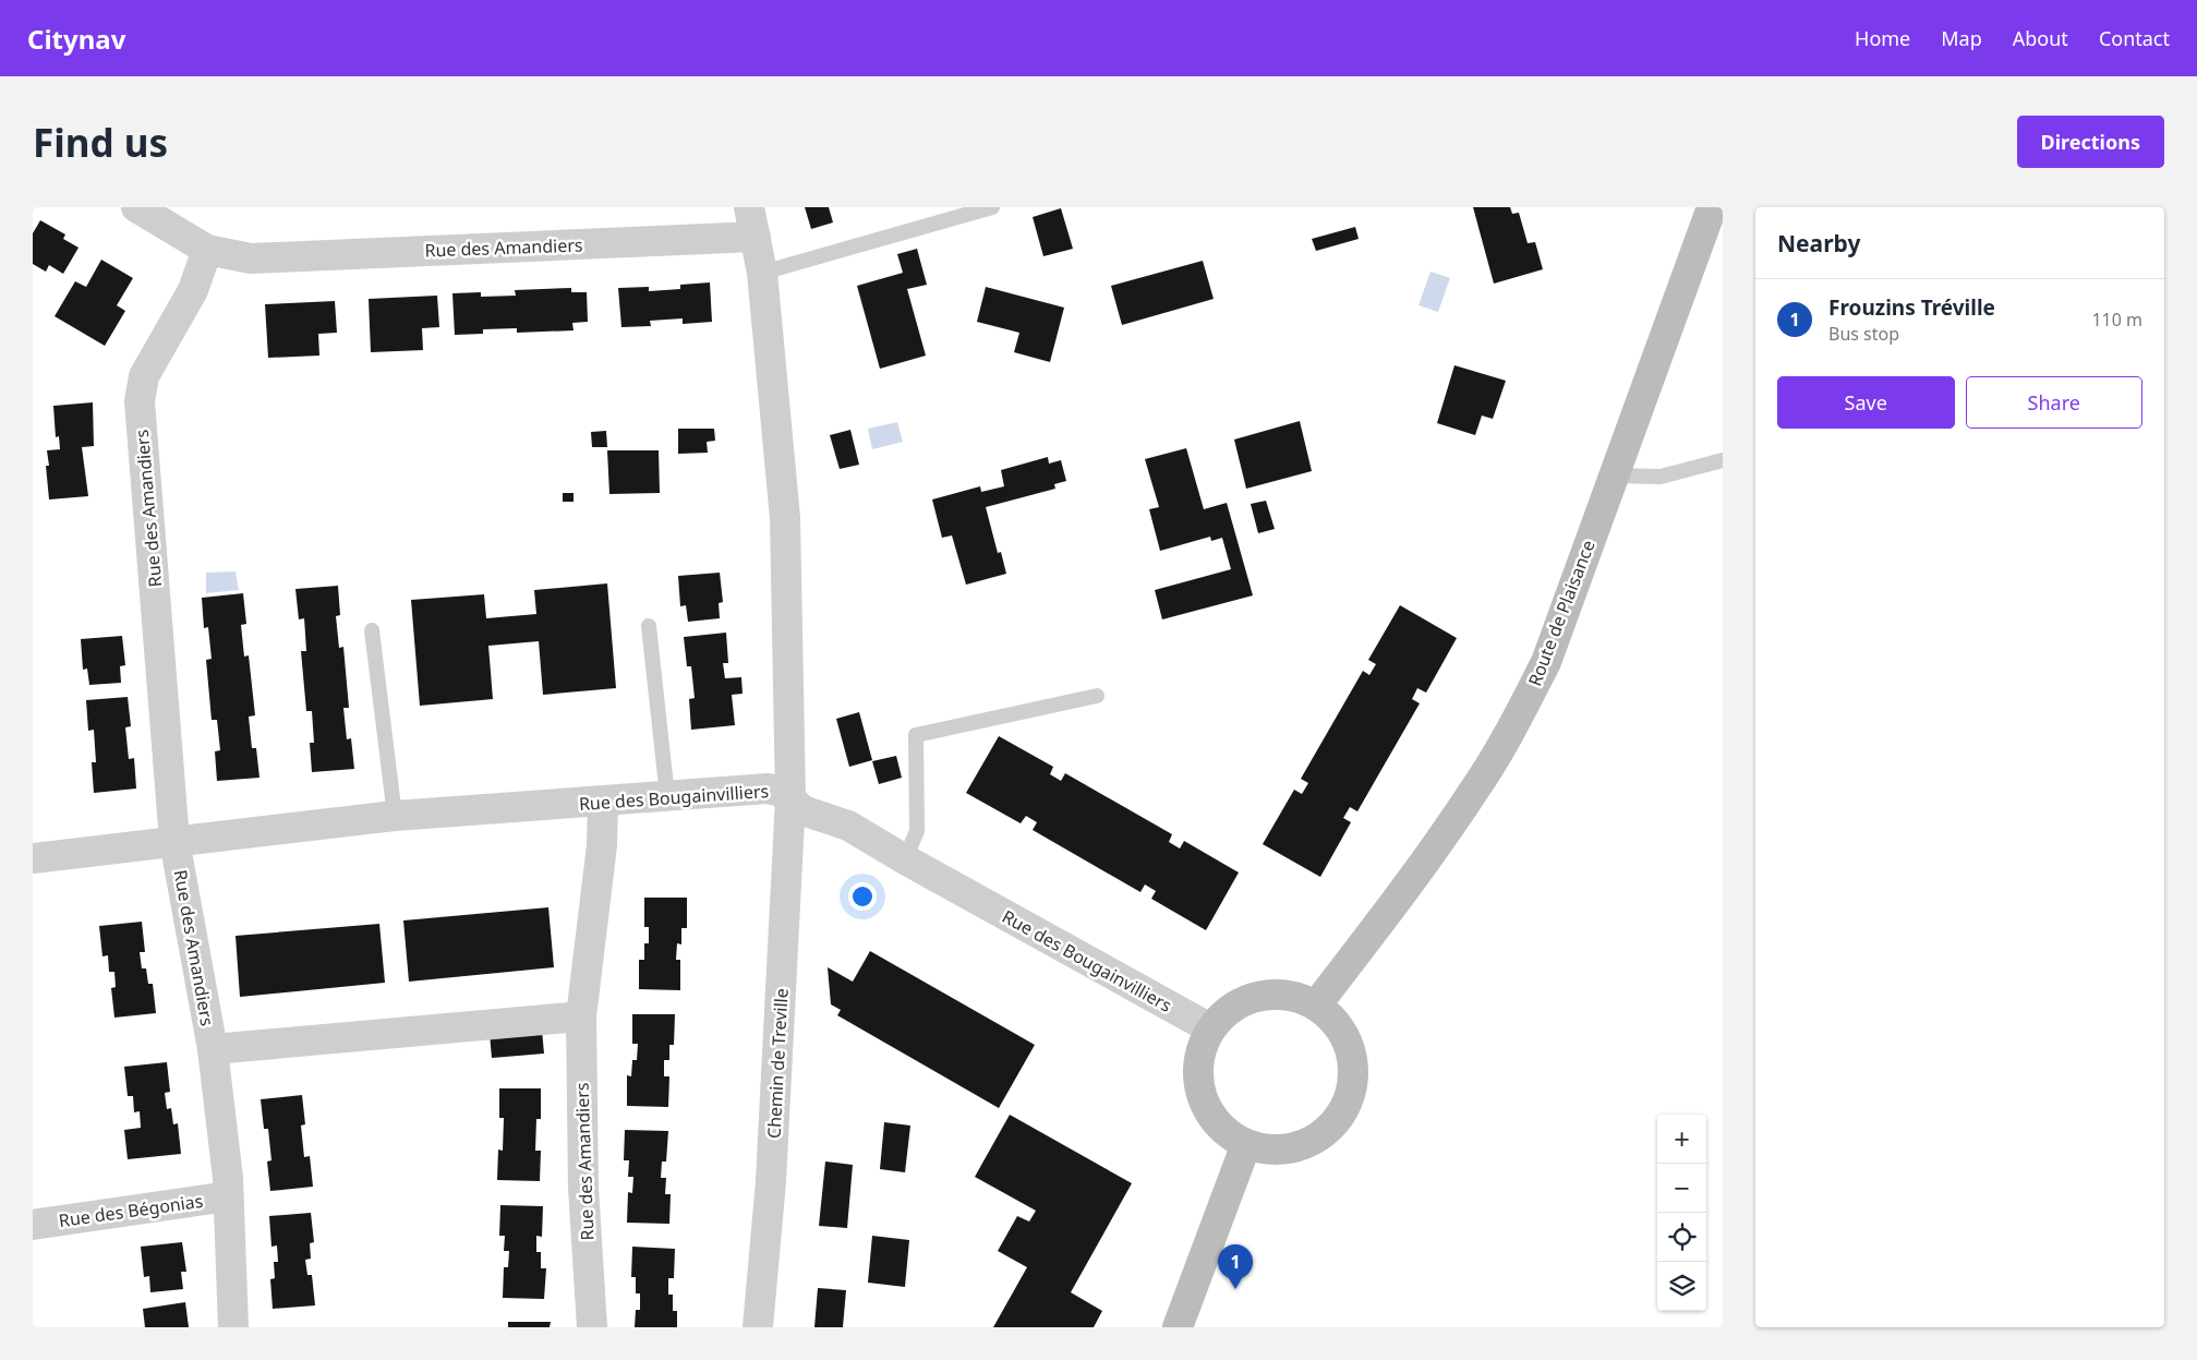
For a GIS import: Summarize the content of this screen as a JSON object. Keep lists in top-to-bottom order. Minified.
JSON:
{"streets":{"main road":["Route de Plaisance"],"street":["Rue des Amandiers","Rue des Bougainvilliers","Chemin de Treville","Rue des Bégonias"]},"crossings":[["Rue des Amandiers","Rue des Bougainvilliers"],["Rue des Amandiers","Chemin de Treville"],["Rue des Amandiers","Rue des Bégonias"],["Route de Plaisance","Rue des Bougainvilliers"],["Rue des Bougainvilliers","Chemin de Treville"]],"page":{"header":"Citynav","nav":["Home","Map","About","Contact"],"buttons":["Directions",["Save","Share"]],"title":"Find us","heading":"Nearby","list":[{"mark":"1","name":"Frouzins Tréville","note":"Bus stop","value":"110 m"}],"map_buttons":["+","−"],"pins":"1"}}
